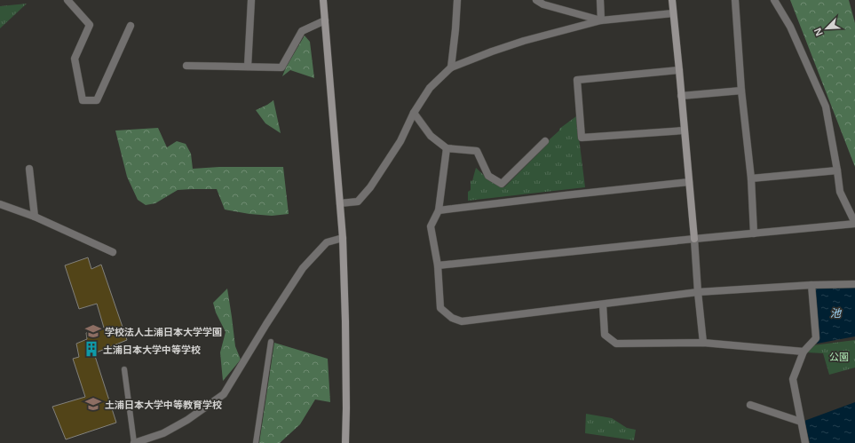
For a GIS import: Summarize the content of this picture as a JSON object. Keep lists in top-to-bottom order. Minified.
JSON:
{"water":["池"],"parks":["公園"],"places":{"school or university":["学校法人土浦日本大学学園","土浦日本大学中等教育学校"],"building":["土浦日本大学中等学校"]},"north":"bottom left"}
